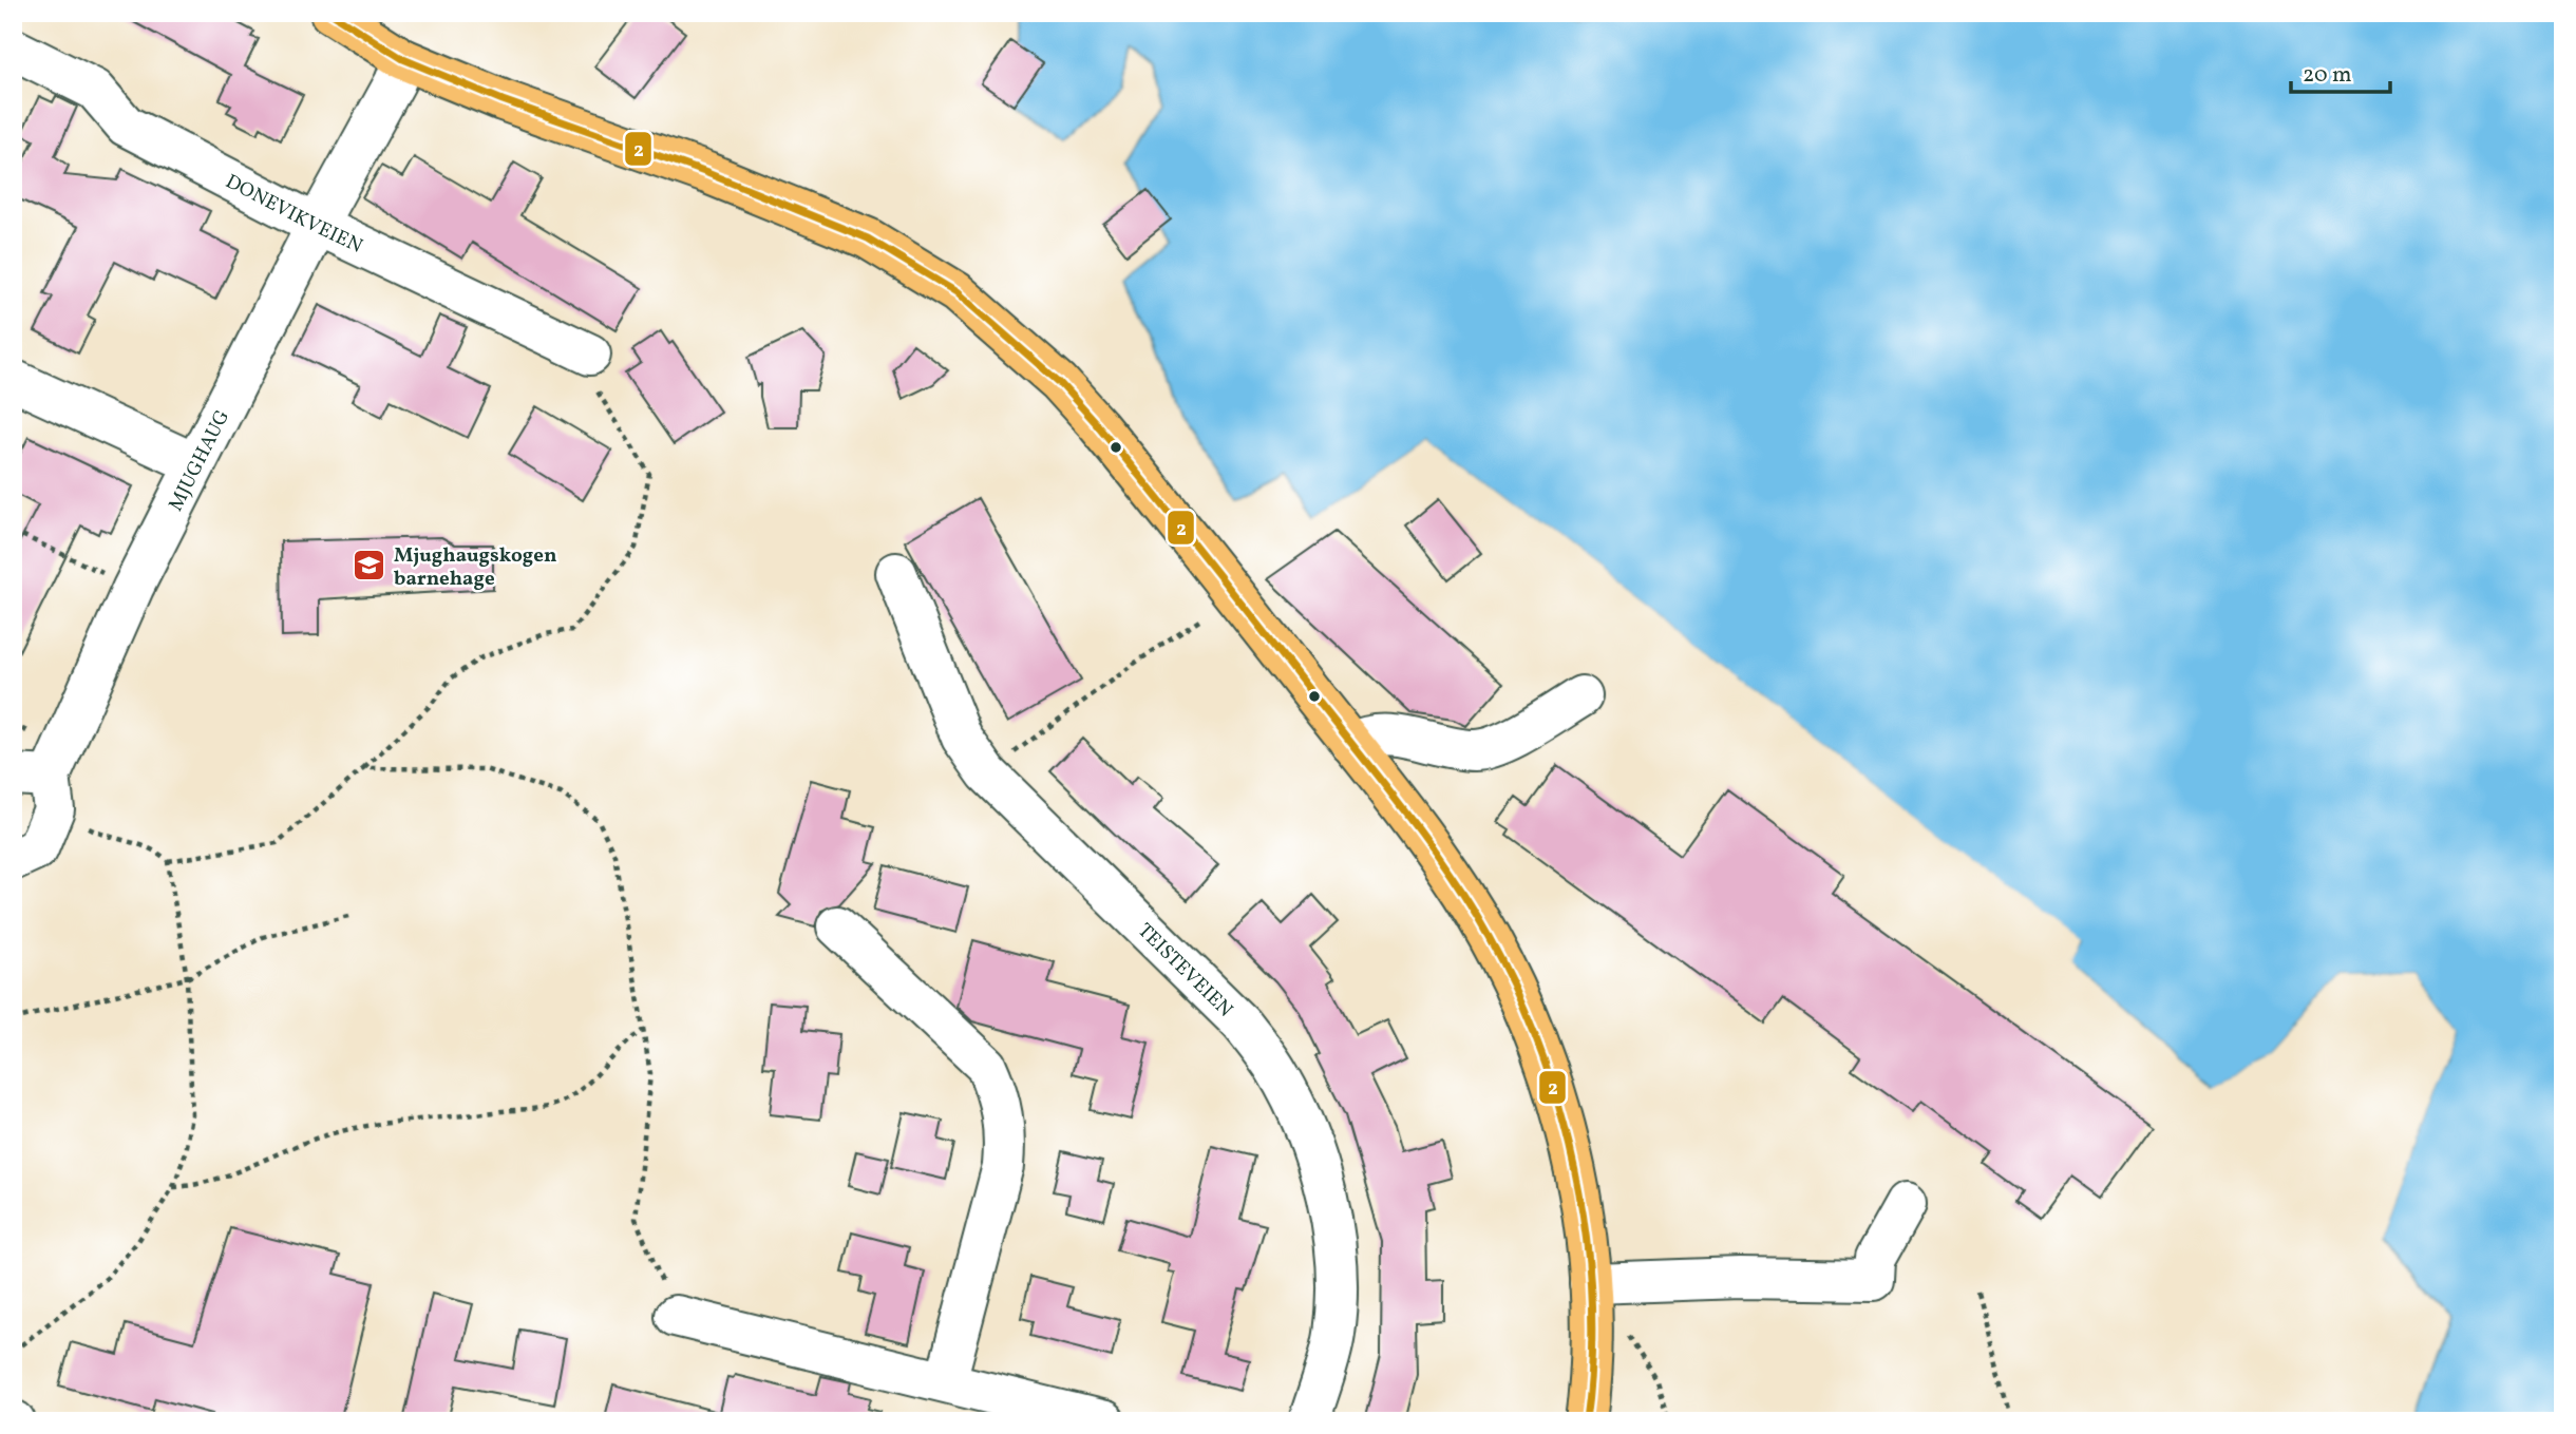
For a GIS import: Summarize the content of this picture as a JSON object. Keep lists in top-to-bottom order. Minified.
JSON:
{"streets":{"street":["DONEVIKVEIEN","MJUGHAUG","TEISTEVEIEN"]},"crossings":[["DONEVIKVEIEN","MJUGHAUG"]],"places":{"school or university":["Mjughaugskogen barnehage"]},"lines":["transit line 2"],"scale_bar":"20 m"}
